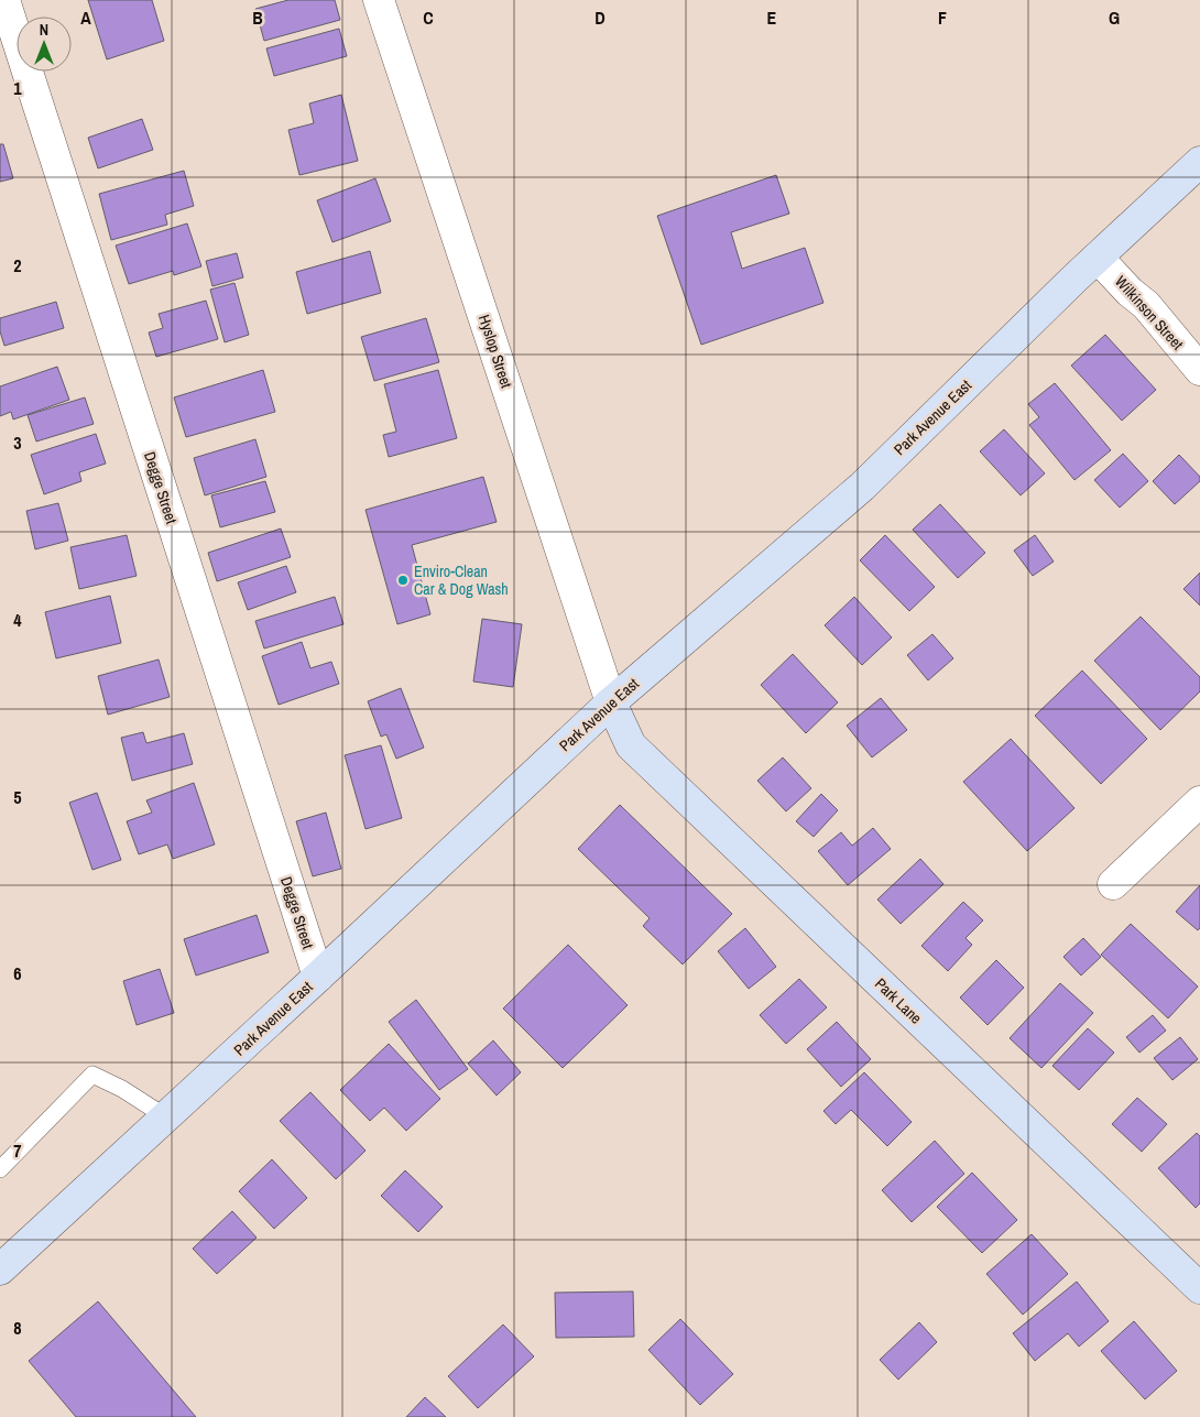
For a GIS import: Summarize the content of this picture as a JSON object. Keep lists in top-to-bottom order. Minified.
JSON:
{"streets":{"main road":["Park Avenue East","Park Lane"],"street":["Wilkinson Street","Hyslop Street","Degge Street"]},"crossings":[["Wilkinson Street","Park Avenue East"],["Hyslop Street","Park Avenue East"],["Hyslop Street","Park Lane"],["Park Avenue East","Degge Street"],["Park Avenue East","Park Lane"]],"places":["Enviro-Clean Car & Dog Wash"],"north":"top","grid":{"columns":["A","B","C","D","E","F","G"],"rows":["1","2","3","4","5","6","7","8"]}}
